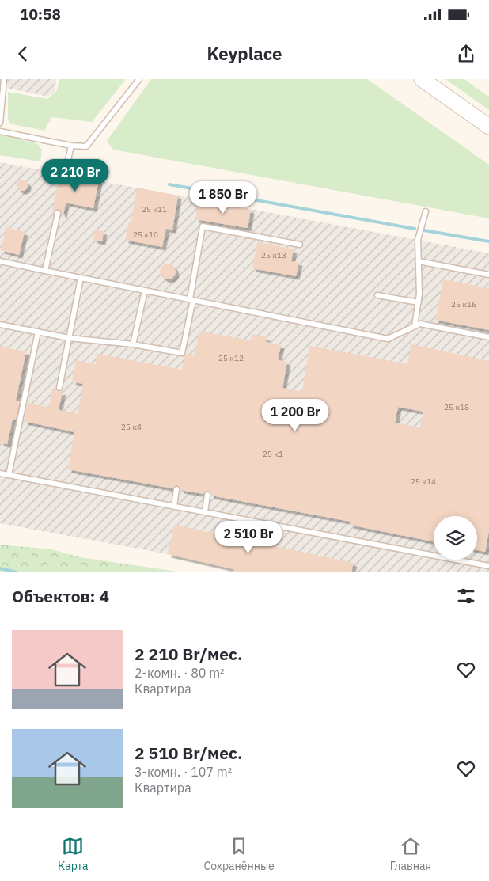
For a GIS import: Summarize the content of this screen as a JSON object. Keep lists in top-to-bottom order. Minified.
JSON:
{"house_numbers":["25 к11","25 к10","25 к13","25 к16","25 к12","25 к18","25 к4","25 к1","25 к14"],"page":{"status":"10:58","header":"Keyplace","price":["2 210 Br","1 850 Br","1 200 Br","2 510 Br"],"heading":"Объектов: 4","list":[{"name":"2 210 Br/мес.","note":"2-комн. · 80 m² · Квартира"},{"name":"2 510 Br/мес.","note":"3-комн. · 107 m² · Квартира"}],"tabs":["Карта","Сохранённые","Главная"]}}
